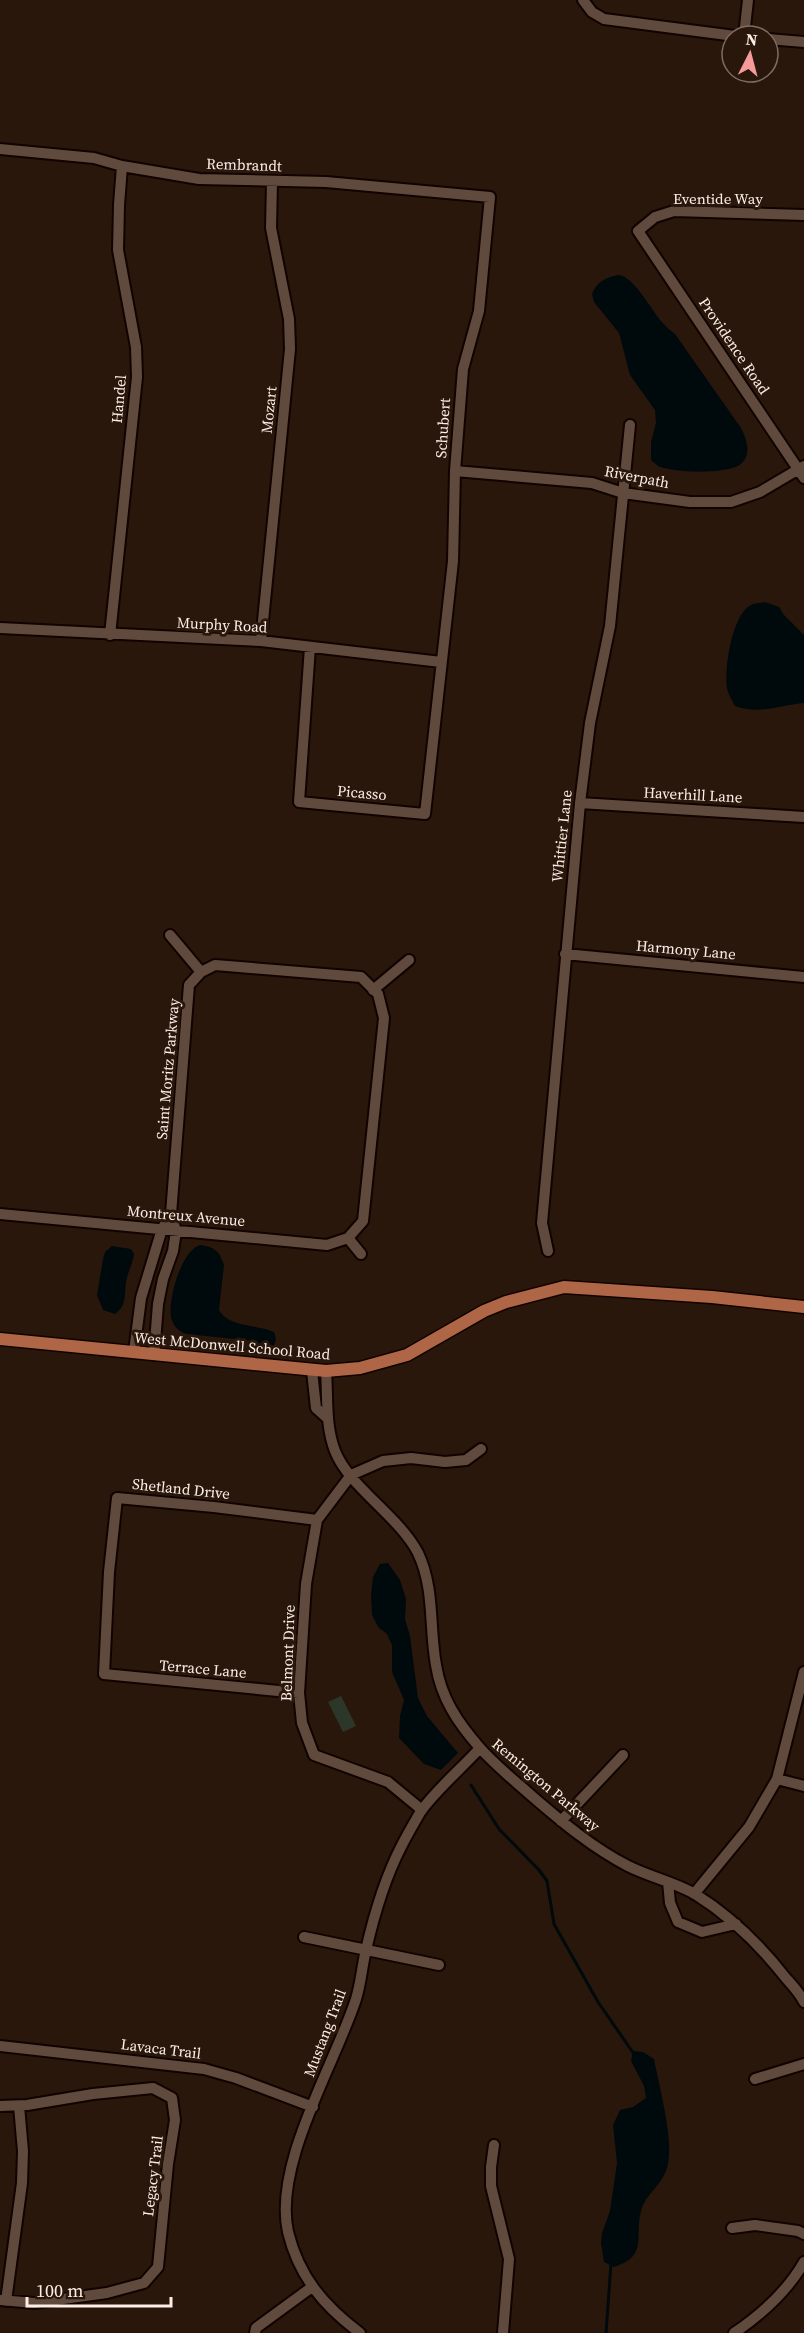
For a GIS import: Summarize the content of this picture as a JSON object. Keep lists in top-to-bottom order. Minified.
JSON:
{"streets":{"main road":["West McDonwell School Road"],"street":["Rembrandt","Eventide Way","Providence Road","Handel","Mozart","Schubert","Riverpath","Murphy Road","Picasso","Haverhill Lane","Whittier Lane","Harmony Lane","Saint Moritz Parkway","Montreux Avenue","Shetland Drive","Belmont Drive","Terrace Lane","Remington Parkway","Mustang Trail","Lavaca Trail","Legacy Trail"]},"crossings":[["Rembrandt","Handel"],["Rembrandt","Mozart"],["Rembrandt","Schubert"],["Eventide Way","Providence Road"],["Providence Road","Riverpath"],["Handel","Murphy Road"],["Mozart","Murphy Road"],["Schubert","Riverpath"],["Schubert","Murphy Road"],["Schubert","Picasso"],["Riverpath","Whittier Lane"],["Murphy Road","Picasso"],["Haverhill Lane","Whittier Lane"],["Whittier Lane","Harmony Lane"],["Saint Moritz Parkway","Montreux Avenue"],["Saint Moritz Parkway","West McDonwell School Road"],["West McDonwell School Road","Remington Parkway"],["Shetland Drive","Belmont Drive"],["Shetland Drive","Terrace Lane"],["Belmont Drive","Terrace Lane"],["Belmont Drive","Remington Parkway"],["Belmont Drive","Mustang Trail"],["Remington Parkway","Mustang Trail"],["Mustang Trail","Lavaca Trail"]],"scale_bar":"100 m","north":"top"}
